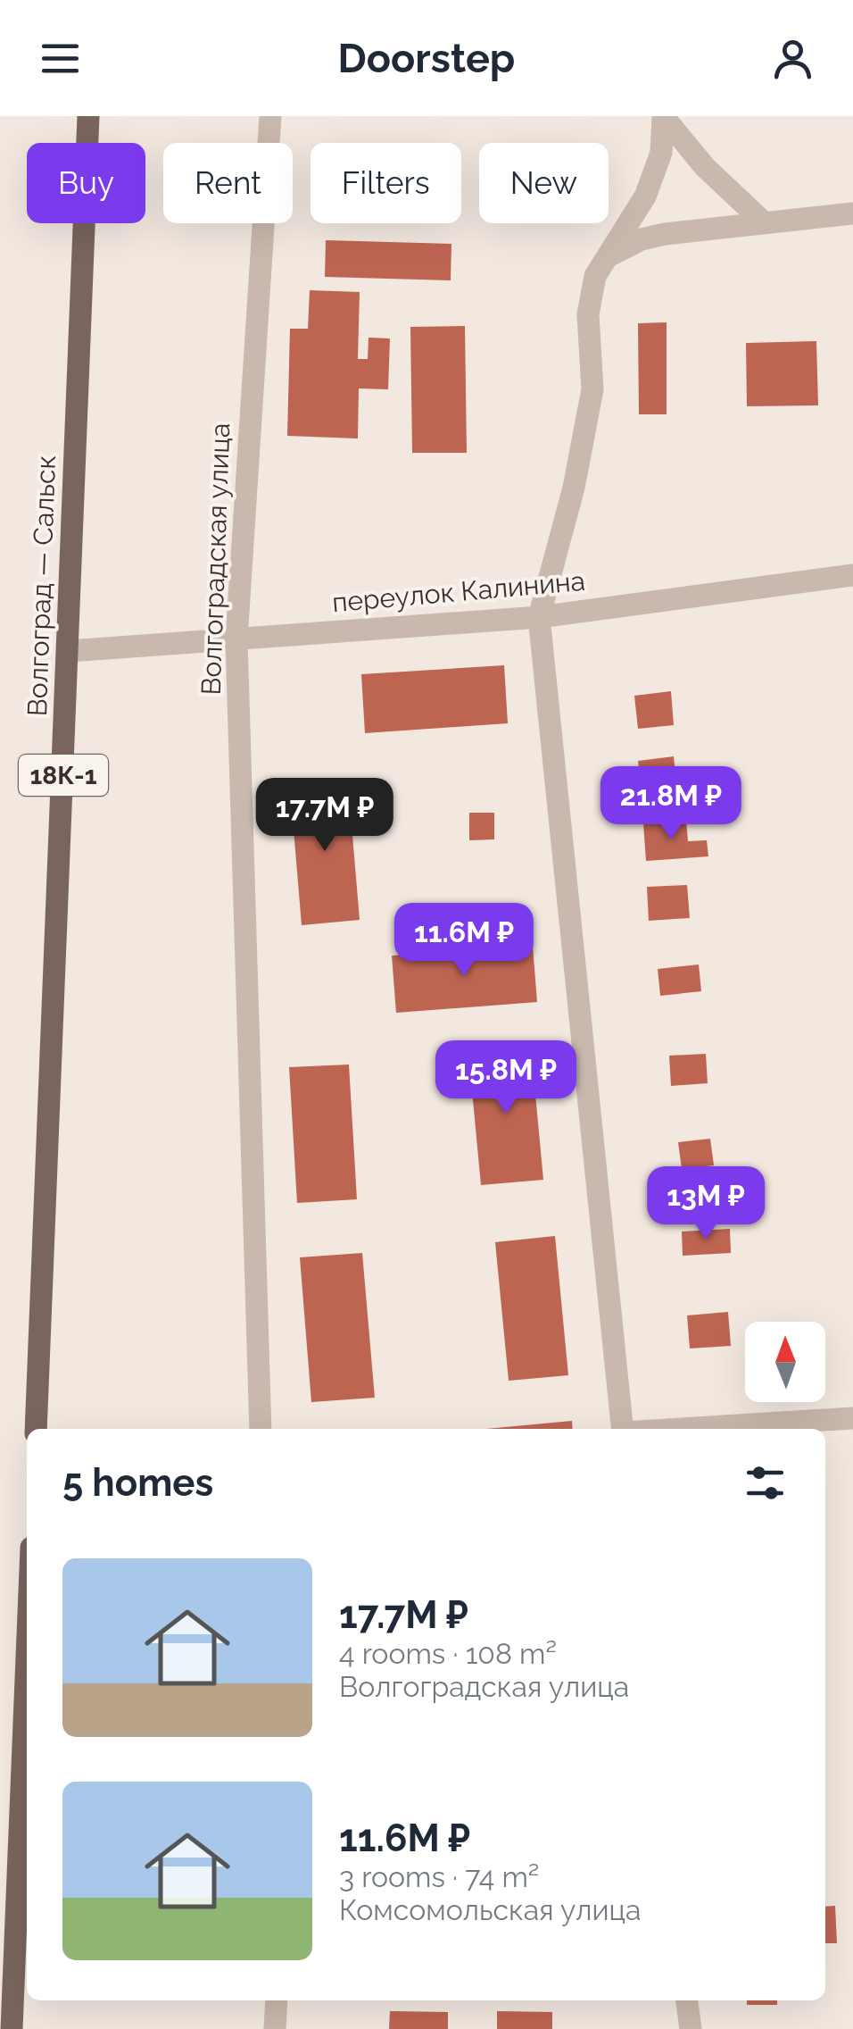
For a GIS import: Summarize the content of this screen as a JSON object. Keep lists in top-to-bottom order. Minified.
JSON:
{"streets":{"main road":["Волгоград — Сальск","18К-1"],"street":["Волгоградская улица","переулок Калинина"]},"crossings":[["Волгоградская улица","переулок Калинина"],["Волгоград — Сальск","переулок Калинина"]],"north":"top","page":{"header":"Doorstep","chip":["Buy","Rent","Filters","New"],"price":["21.8M ₽","17.7M ₽","11.6M ₽","15.8M ₽","13M ₽"],"heading":"5 homes","list":[{"name":"17.7M ₽","note":"4 rooms · 108 m² · Волгоградская улица"},{"name":"11.6M ₽","note":"3 rooms · 74 m² · Комсомольская улица"}]}}
